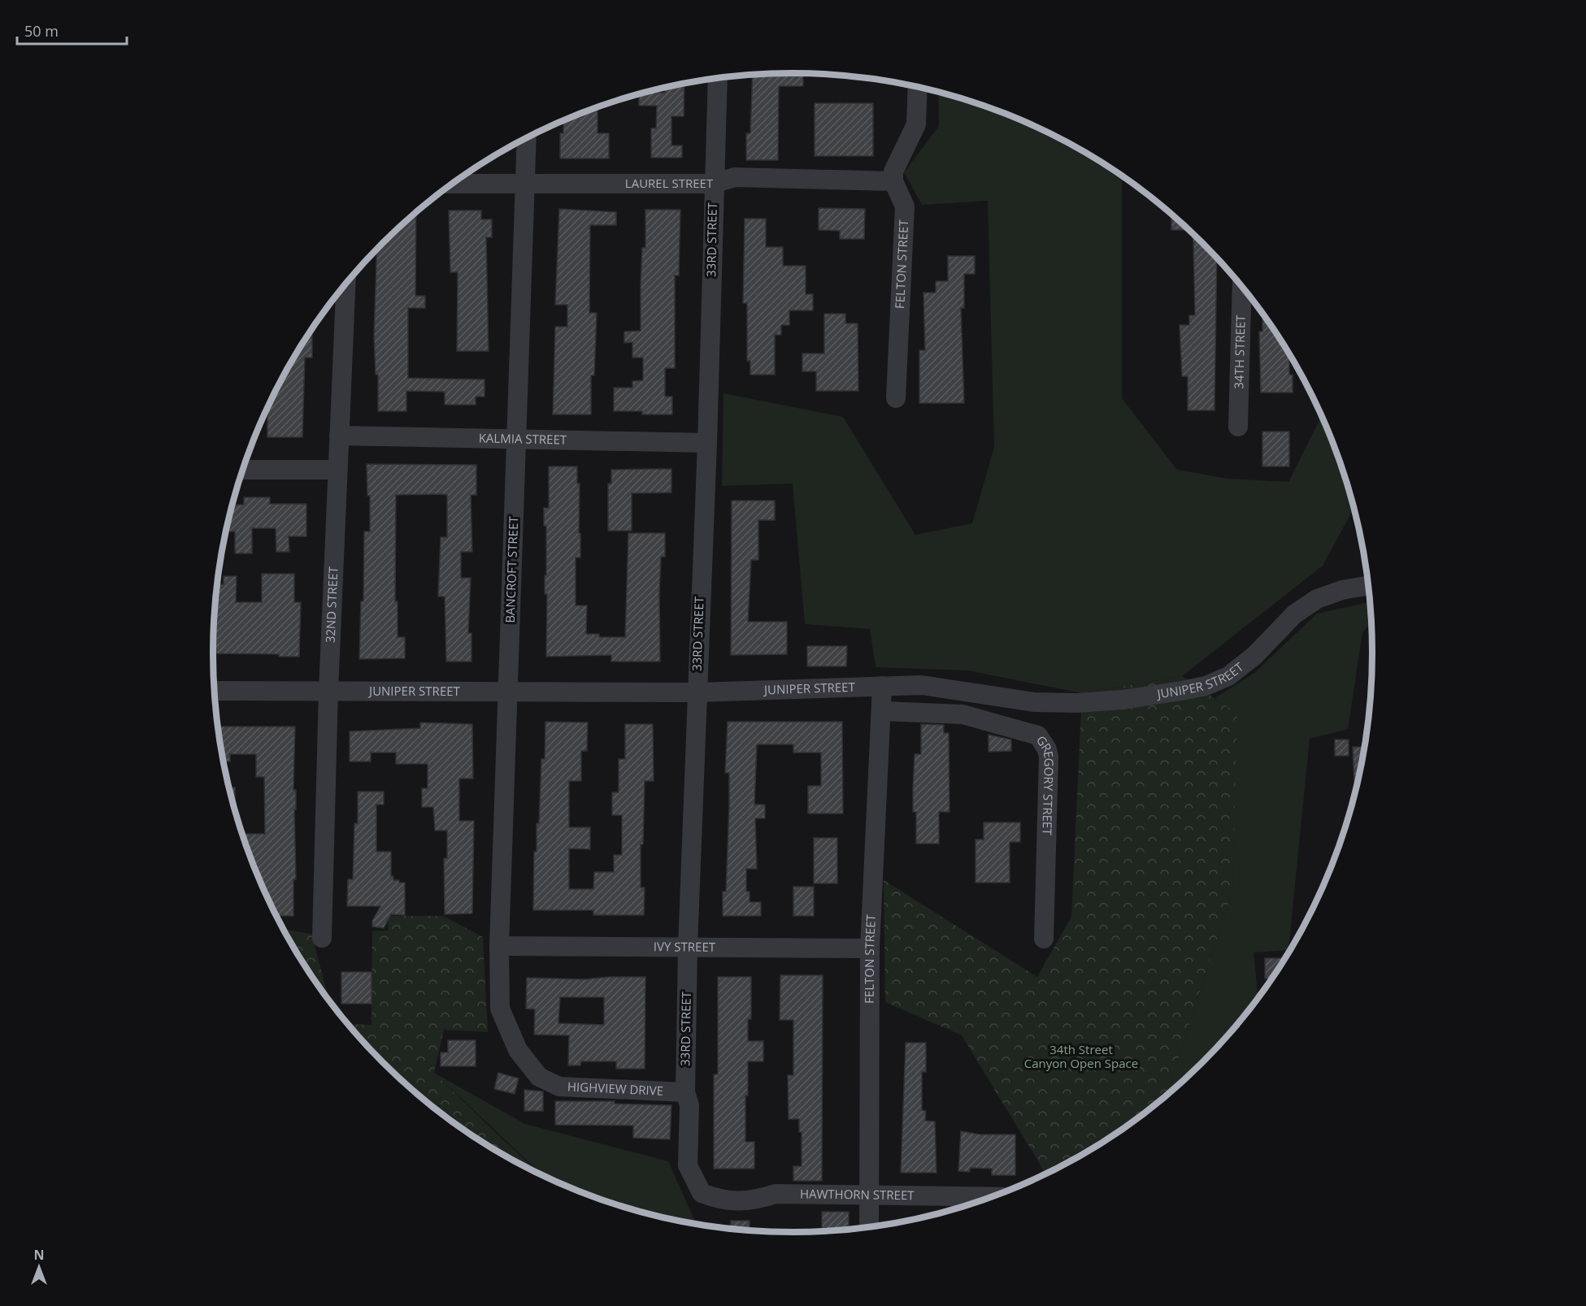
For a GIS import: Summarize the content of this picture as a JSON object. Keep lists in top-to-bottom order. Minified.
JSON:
{"streets":{"street":["LAUREL STREET","33RD STREET","FELTON STREET","34TH STREET","KALMIA STREET","BANCROFT STREET","32ND STREET","JUNIPER STREET","GREGORY STREET","IVY STREET","HIGHVIEW DRIVE","HAWTHORN STREET"]},"crossings":[["LAUREL STREET","33RD STREET"],["LAUREL STREET","FELTON STREET"],["LAUREL STREET","BANCROFT STREET"],["33RD STREET","KALMIA STREET"],["33RD STREET","JUNIPER STREET"],["33RD STREET","IVY STREET"],["33RD STREET","HIGHVIEW DRIVE"],["33RD STREET","HAWTHORN STREET"],["FELTON STREET","JUNIPER STREET"],["FELTON STREET","GREGORY STREET"],["FELTON STREET","IVY STREET"],["FELTON STREET","HAWTHORN STREET"],["KALMIA STREET","BANCROFT STREET"],["KALMIA STREET","32ND STREET"],["BANCROFT STREET","JUNIPER STREET"],["BANCROFT STREET","IVY STREET"],["BANCROFT STREET","HIGHVIEW DRIVE"],["32ND STREET","JUNIPER STREET"]],"parks":["34th Street Canyon Open Space"],"scale_bar":"50 m","north":"top"}
